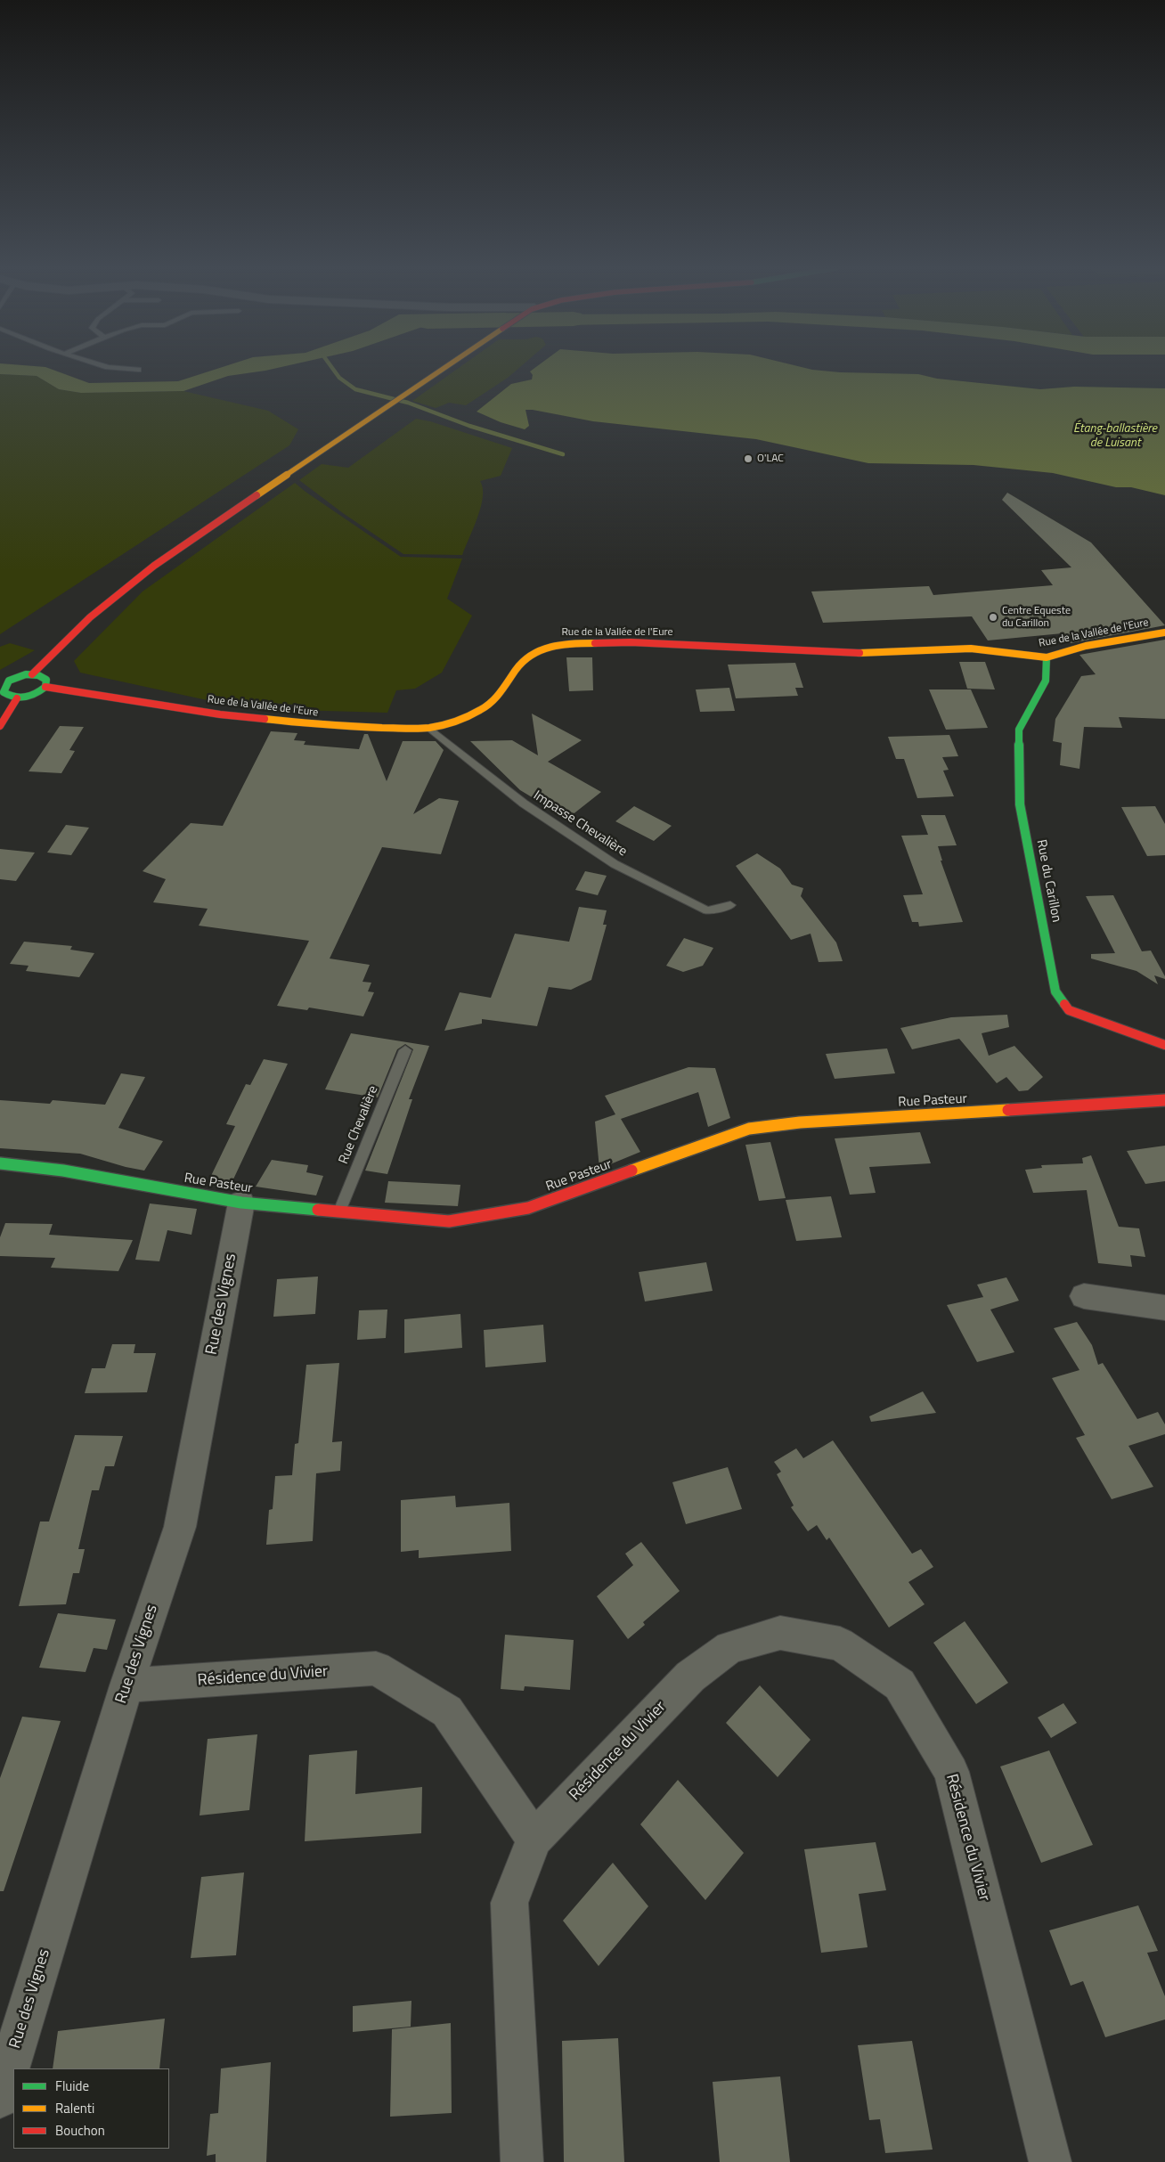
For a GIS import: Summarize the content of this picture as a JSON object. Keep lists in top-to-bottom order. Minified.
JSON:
{"streets":{"street":["Rue de la Vallée de l'Eure","Rue du Carillon","Rue Pasteur","Rue des Vignes","Résidence du Vivier"],"lane":["Impasse Chevalière","Rue Chevalière"]},"crossings":[["Rue de la Vallée de l'Eure","Impasse Chevalière"],["Rue de la Vallée de l'Eure","Rue du Carillon"],["Rue Pasteur","Rue Chevalière"],["Rue Pasteur","Rue des Vignes"],["Rue des Vignes","Résidence du Vivier"]],"water":["Étang-ballastière de Luisant"],"places":["O'LAC","Centre Equeste du Carillon"],"legend":["Fluide","Ralenti","Bouchon"]}
